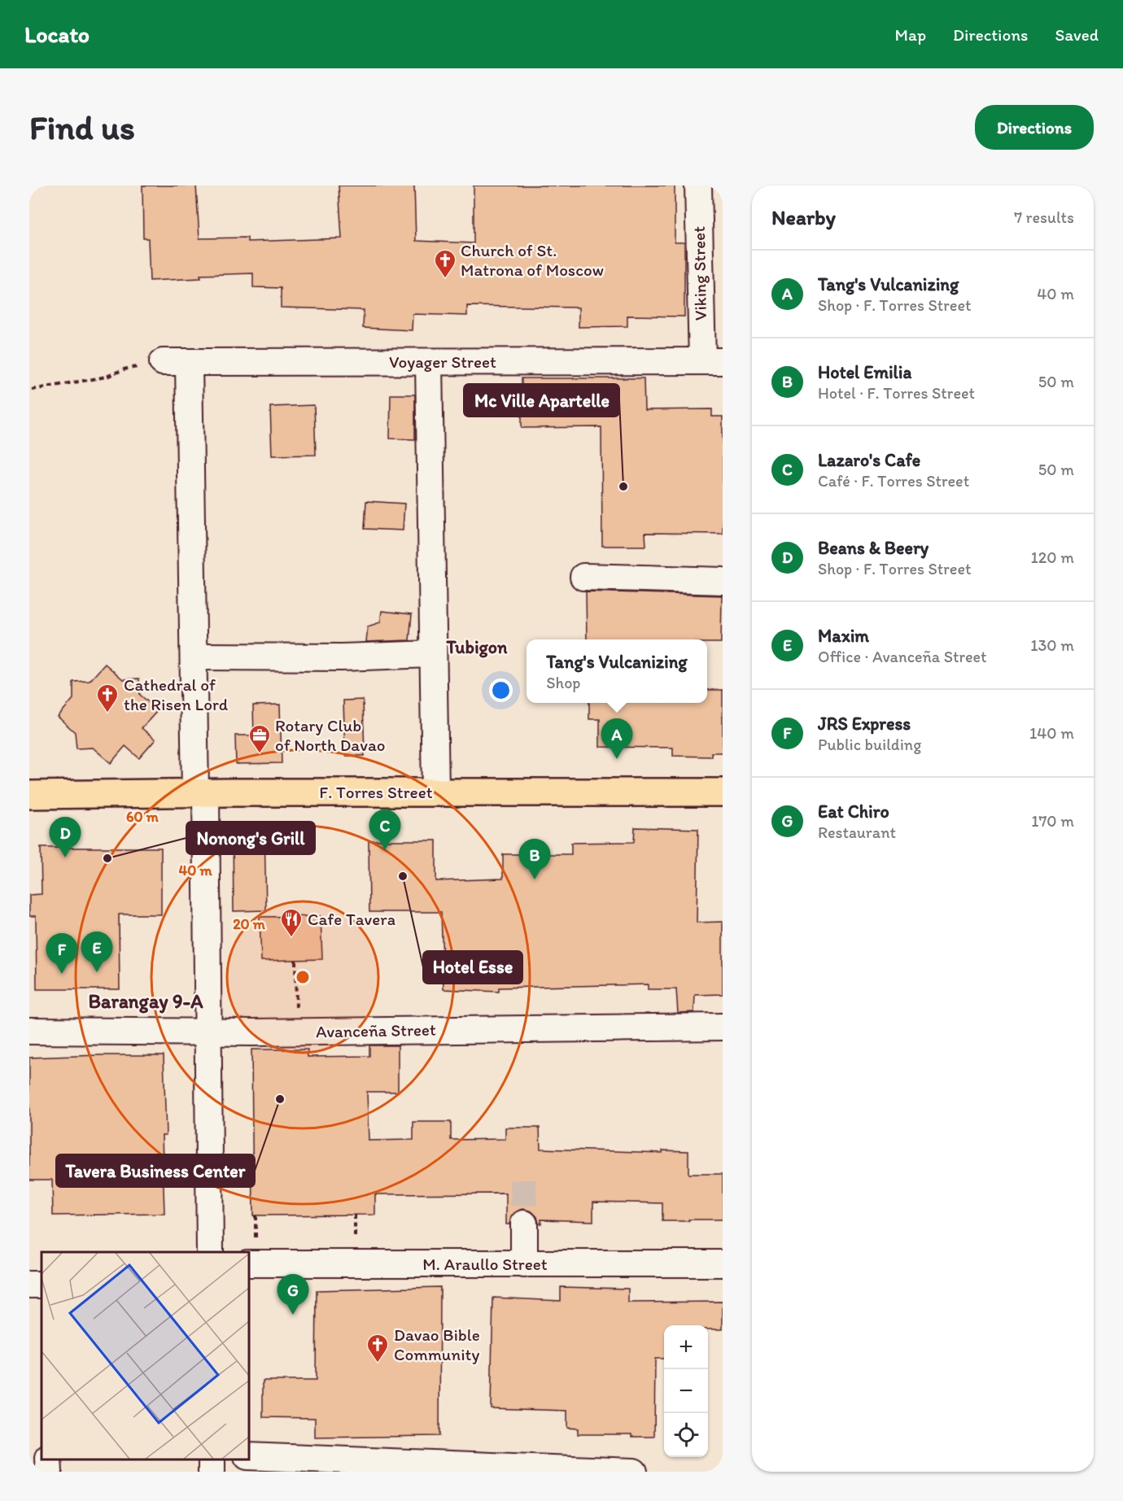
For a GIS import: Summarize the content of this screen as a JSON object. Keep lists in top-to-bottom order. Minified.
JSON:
{"streets":{"main road":["F. Torres Street"],"street":["Viking Street","Voyager Street","Avanceña Street","M. Araullo Street"]},"crossings":[["Viking Street","Voyager Street"]],"districts":["Tubigon","Barangay 9-A"],"places":{"church":["Church of St. Matrona of Moscow","Cathedral of the Risen Lord","Davao Bible Community"],"other":["Mc Ville Apartelle","Nonong's Grill","Hotel Esse","Tavera Business Center"],"office":["Rotary Club of North Davao"],"restaurant":["Cafe Tavera"]},"page":{"header":"Locato","nav":["Map","Directions","Saved"],"buttons":"Directions","title":"Find us","heading":["Nearby","7 results"],"list":[{"mark":"A","name":"Tang's Vulcanizing","note":"Shop · F. Torres Street","value":"40 m"},{"mark":"B","name":"Hotel Emilia","note":"Hotel · F. Torres Street","value":"50 m"},{"mark":"C","name":"Lazaro's Cafe","note":"Café · F. Torres Street","value":"50 m"},{"mark":"D","name":"Beans & Beery","note":"Shop · F. Torres Street","value":"120 m"},{"mark":"E","name":"Maxim","note":"Office · Avanceña Street","value":"130 m"},{"mark":"F","name":"JRS Express","note":"Public building","value":"140 m"},{"mark":"G","name":"Eat Chiro","note":"Restaurant","value":"170 m"}],"popup":["Tang's Vulcanizing","Shop"],"pins":["A","C","D","B","E","F","G"],"map_buttons":["+","−"]},"rings":["60 m","40 m","20 m"]}
